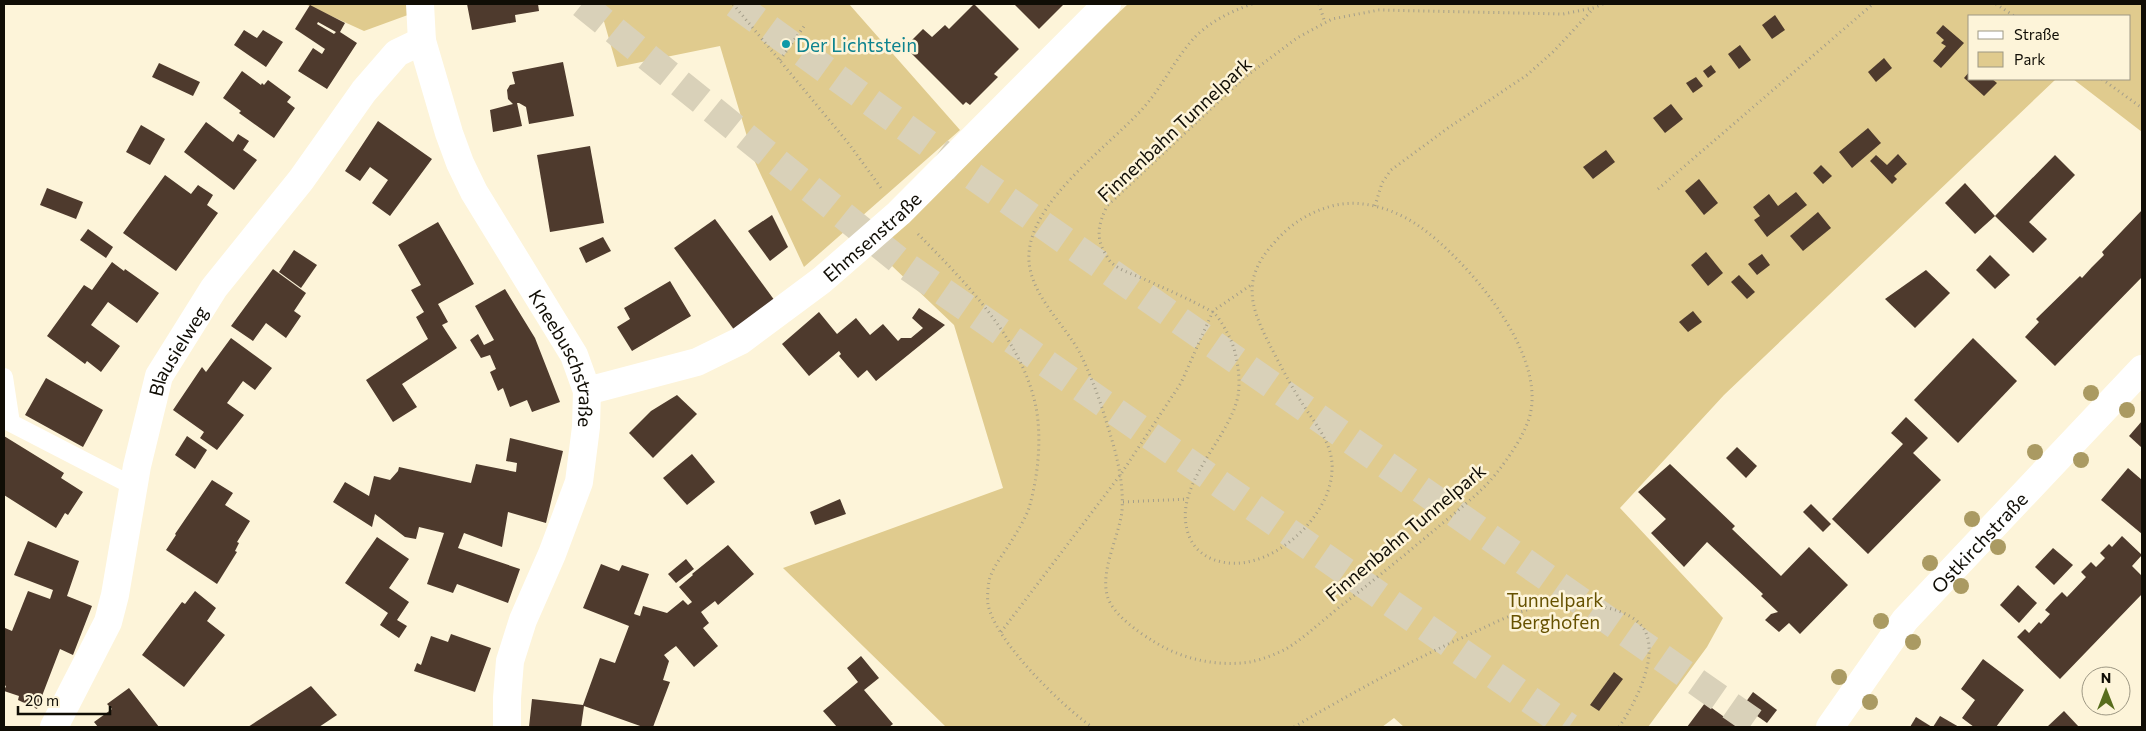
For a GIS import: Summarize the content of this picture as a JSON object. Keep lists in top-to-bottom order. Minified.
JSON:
{"streets":{"street":["Ehmsenstraße","Blausielweg","Kneebuschstraße","Ostkirchstraße"],"path":["Finnenbahn Tunnelpark"]},"crossings":[["Ehmsenstraße","Kneebuschstraße"],["Blausielweg","Kneebuschstraße"]],"parks":["Tunnelpark Berghofen"],"places":["Der Lichtstein"],"legend":["Straße","Park"],"scale_bar":"20 m","north":"top"}
